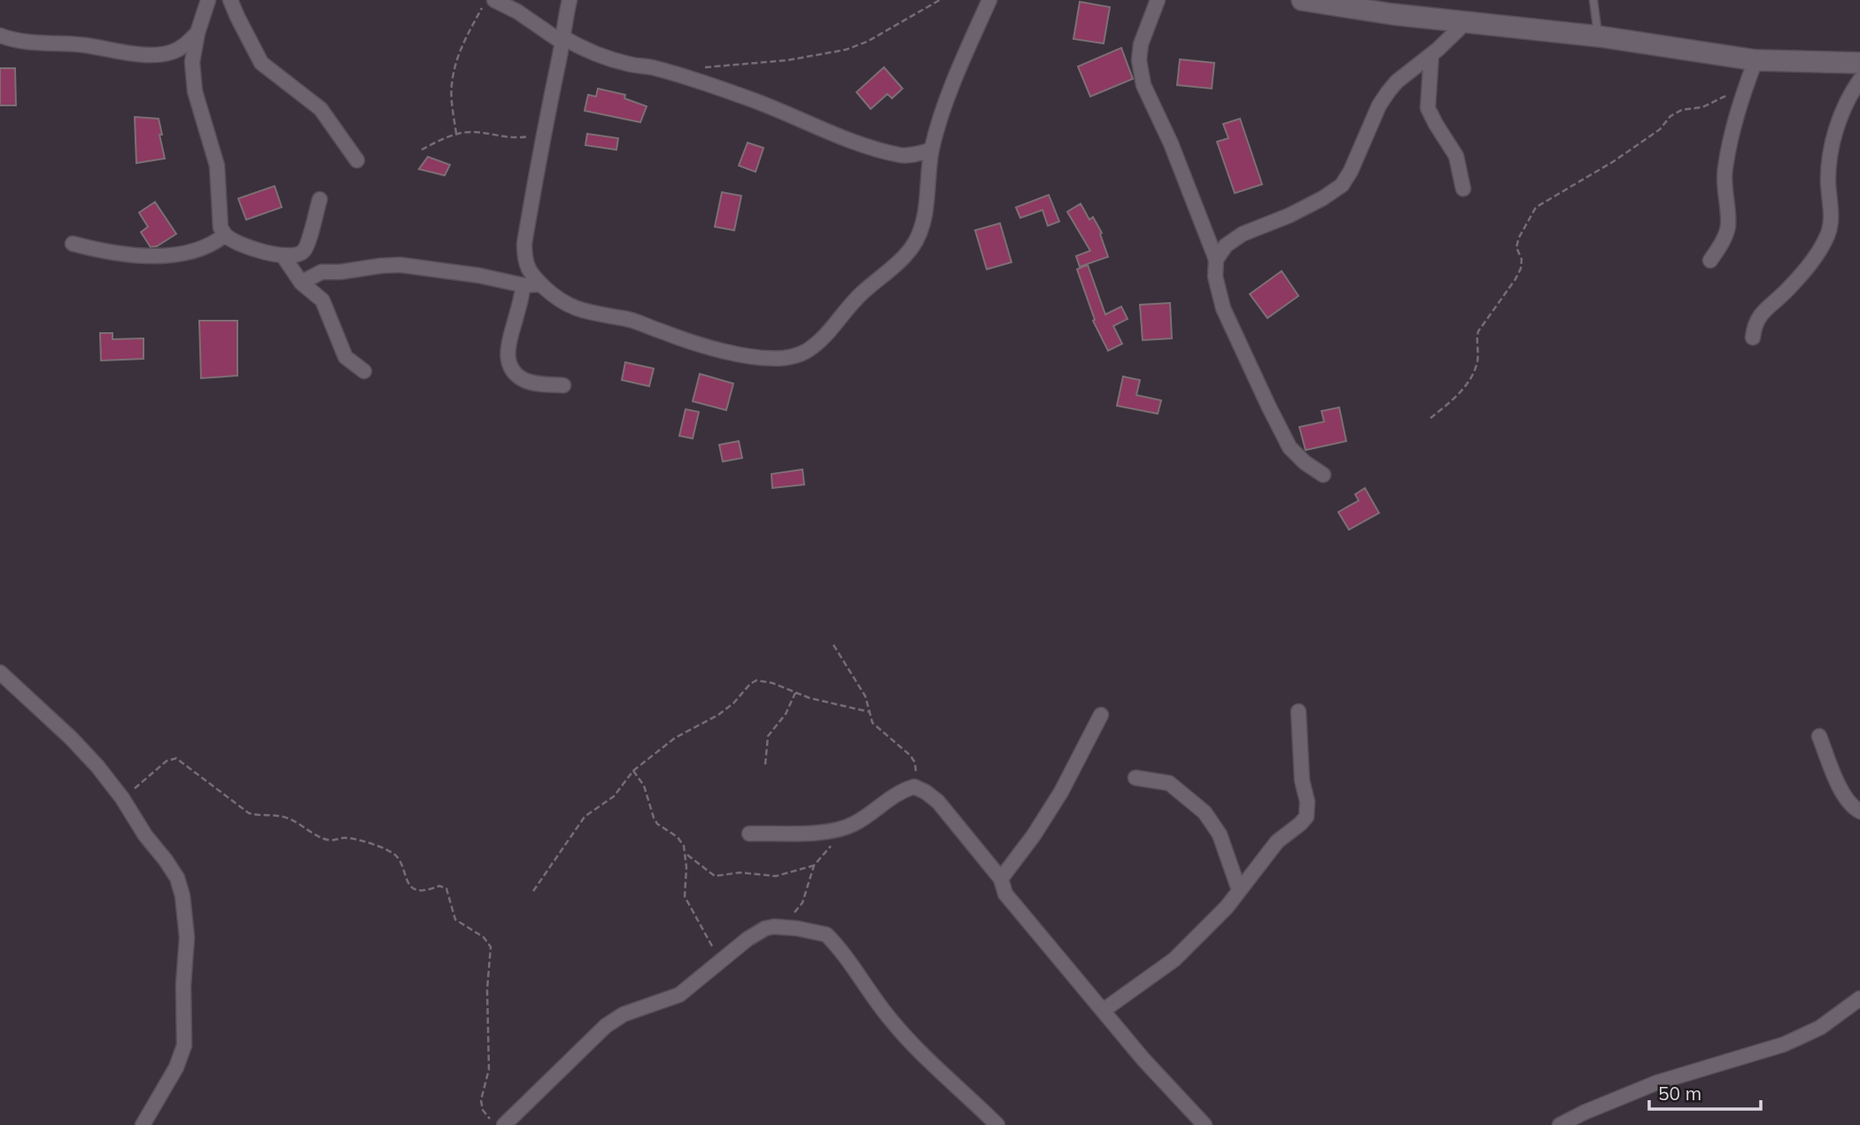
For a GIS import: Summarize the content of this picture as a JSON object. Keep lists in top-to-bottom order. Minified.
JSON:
{"scale_bar":"50 m"}
